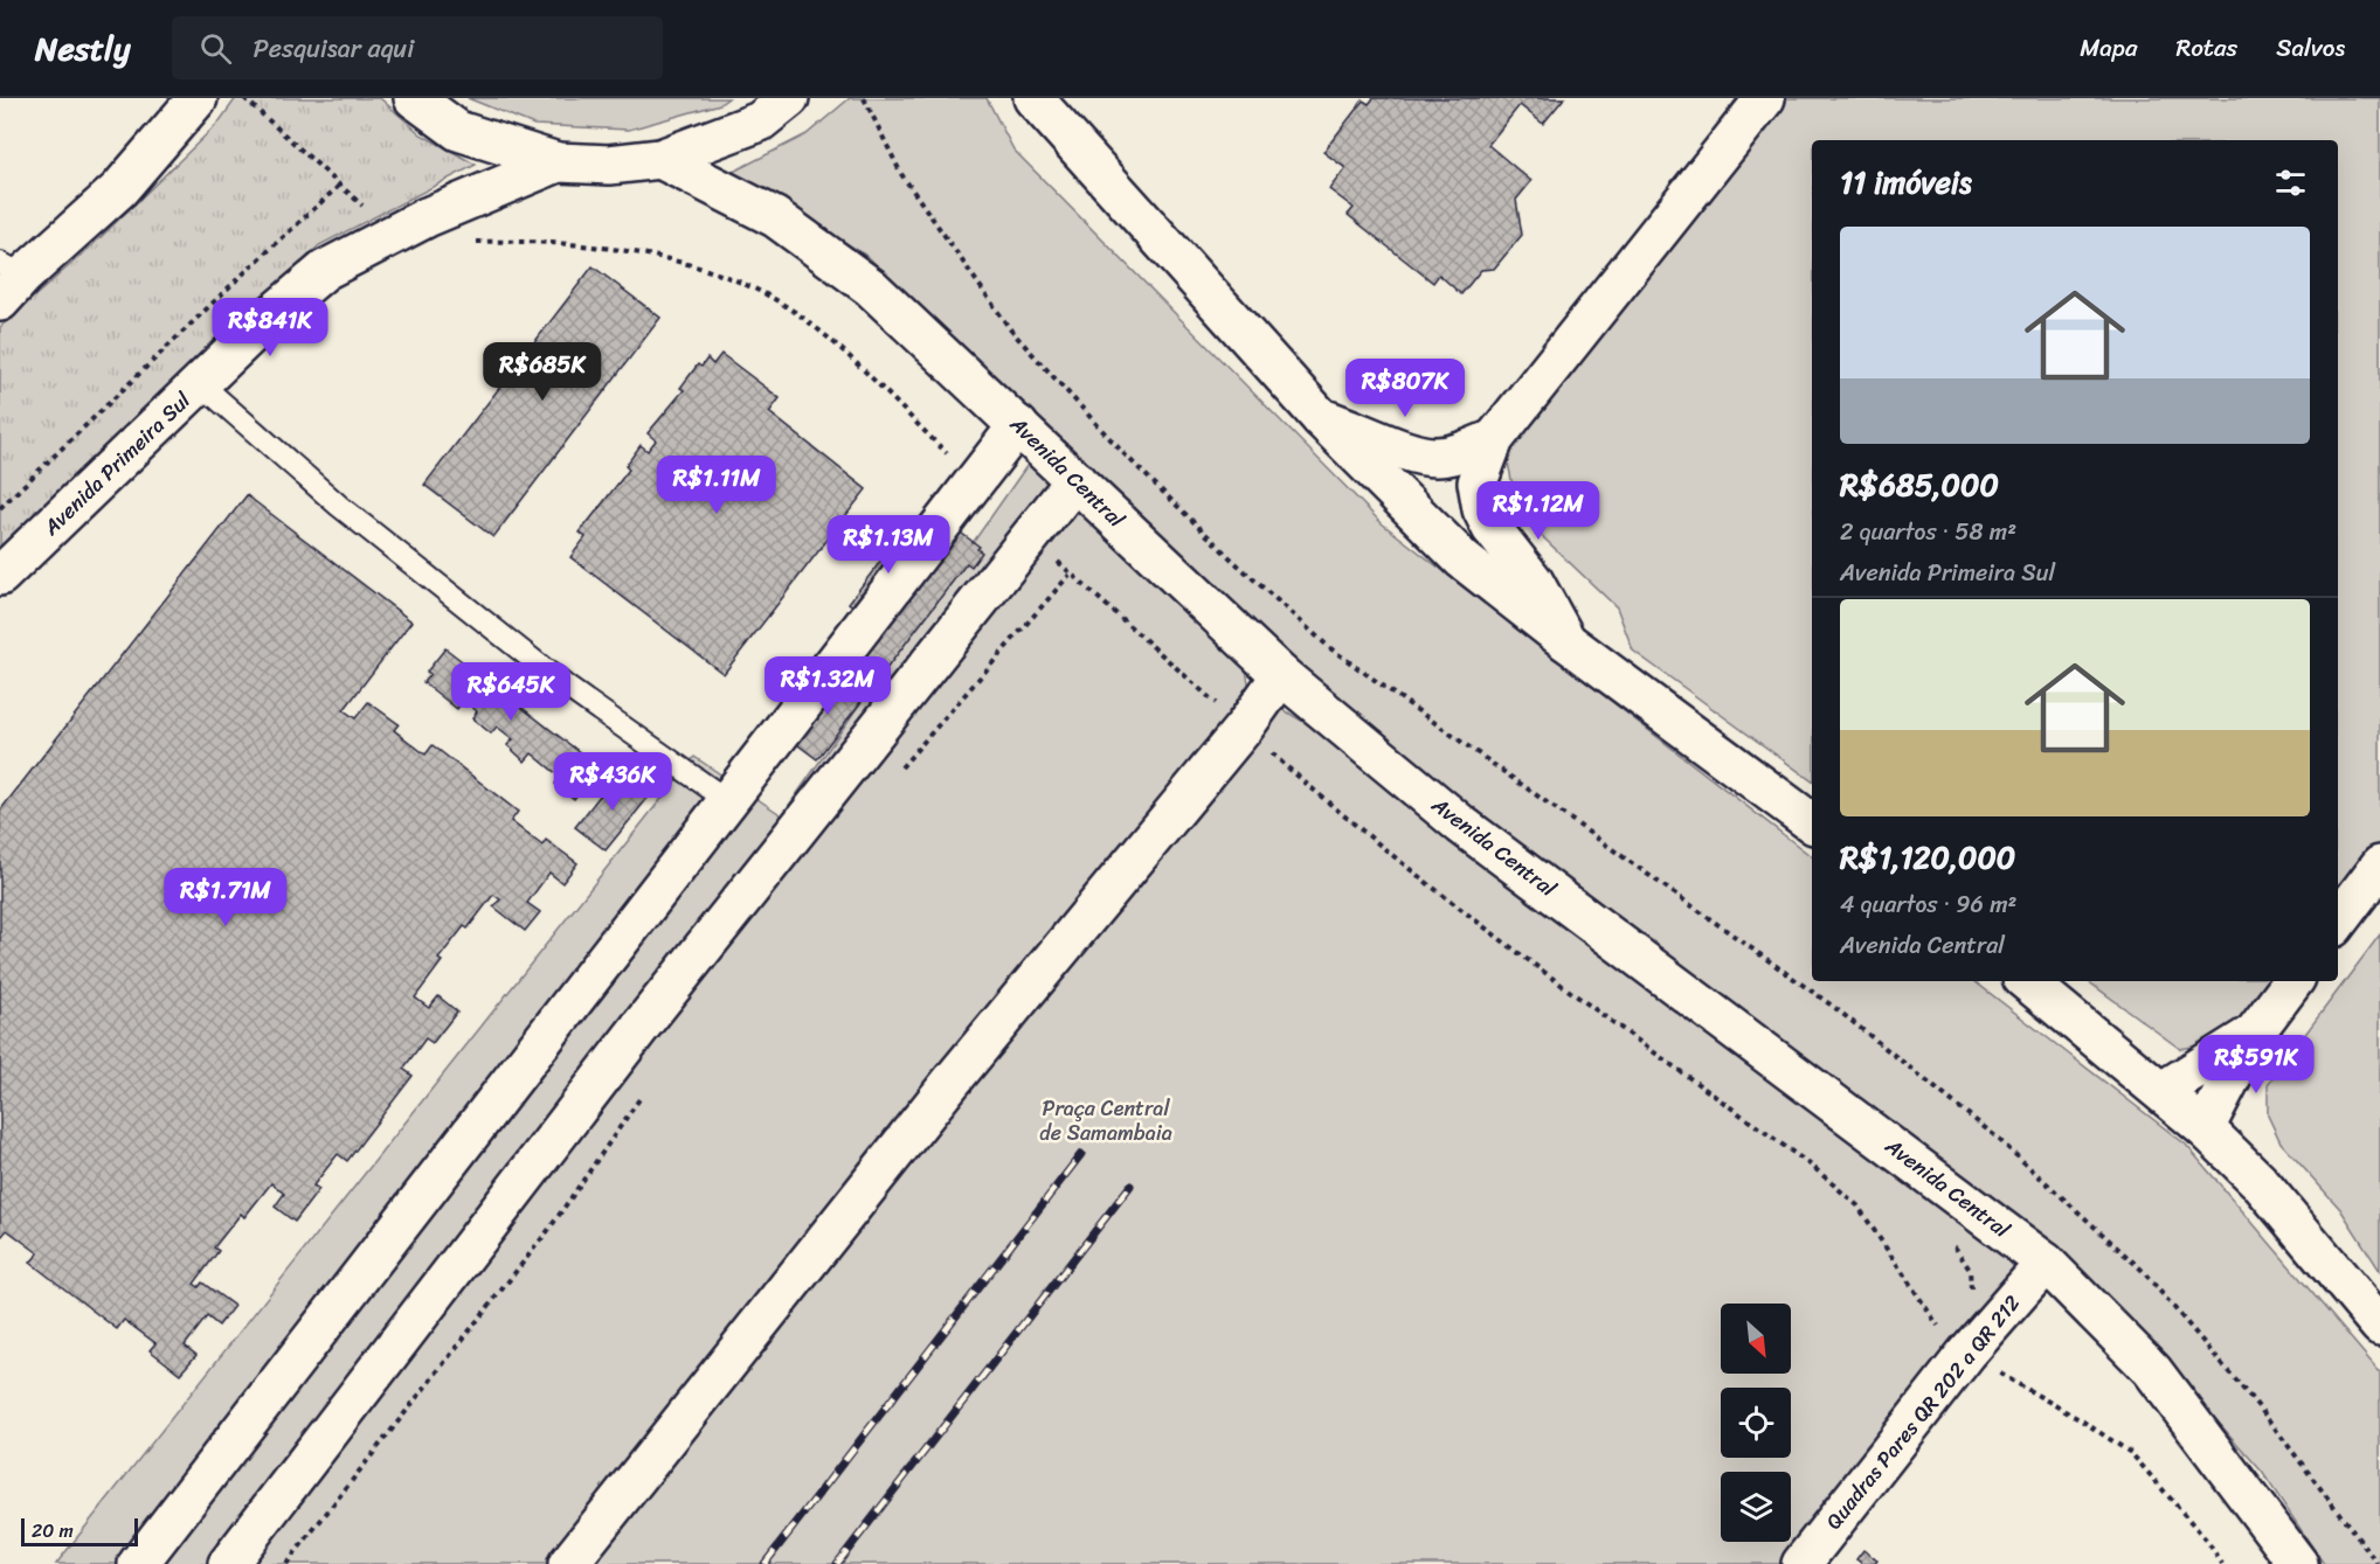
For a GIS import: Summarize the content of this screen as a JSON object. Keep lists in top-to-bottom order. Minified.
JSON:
{"streets":{"street":["Avenida Primeira Sul","Avenida Central","Quadras Pares QR 202 a QR 212"]},"crossings":[["Avenida Central","Quadras Pares QR 202 a QR 212"]],"parks":["Praça Central de Samambaia"],"scale_bar":"20 m","north":"bottom right","page":{"header":"Nestly","search":"Pesquisar aqui","nav":["Mapa","Rotas","Salvos"],"heading":"11 imóveis","list":[{"name":"R$685,000","note":"2 quartos · 58 m² · Avenida Primeira Sul"},{"name":"R$1,120,000","note":"4 quartos · 96 m² · Avenida Central"}],"price":["R$841K","R$685K","R$807K","R$1.11M","R$1.12M","R$1.13M","R$1.32M","R$645K","R$436K","R$1.71M","R$591K"],"scale":"20 m"}}
